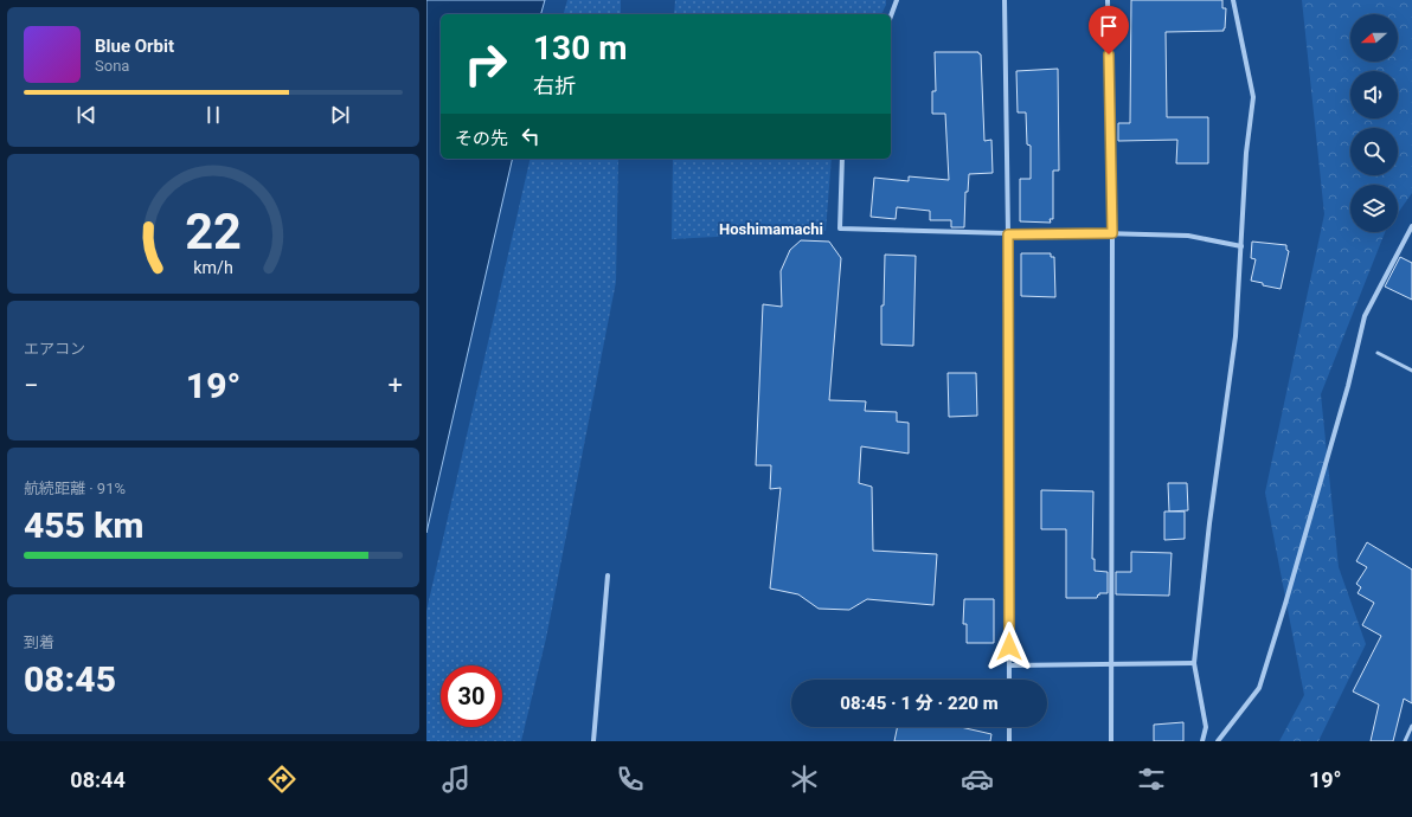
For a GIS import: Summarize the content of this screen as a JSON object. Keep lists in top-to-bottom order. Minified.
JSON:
{"districts":["Hoshimamachi"],"north":"left","page":{"turn":["130 m","右折"],"song":["Blue Orbit","Sona"],"then":"その先","tile":["エアコン",["航続距離 · 91%","455 km"],["到着","08:45"]],"heat":["−","19°","+"],"limit":"30","trip":"08:45 · 1 分 · 220 m","tabs":["08:44","19°"],"gauge":["22","km/h"]}}
